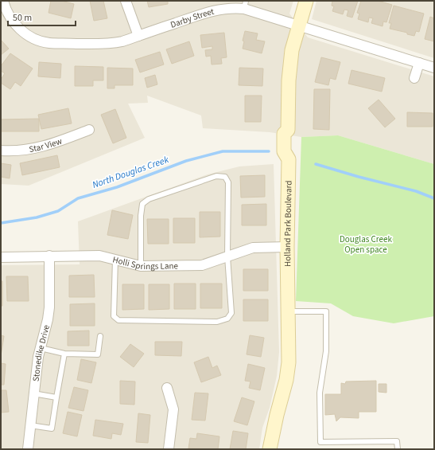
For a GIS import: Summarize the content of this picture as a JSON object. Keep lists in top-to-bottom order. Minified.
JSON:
{"streets":{"street":["Darby Street","Star View","Holland Park Boulevard","Holli Springs Lane","Stonedike Drive"]},"crossings":[["Darby Street","Holland Park Boulevard"],["Holland Park Boulevard","Holli Springs Lane"],["Holli Springs Lane","Stonedike Drive"]],"water":["North Douglas Creek"],"parks":["Douglas Creek Open space"],"scale_bar":"50 m"}
